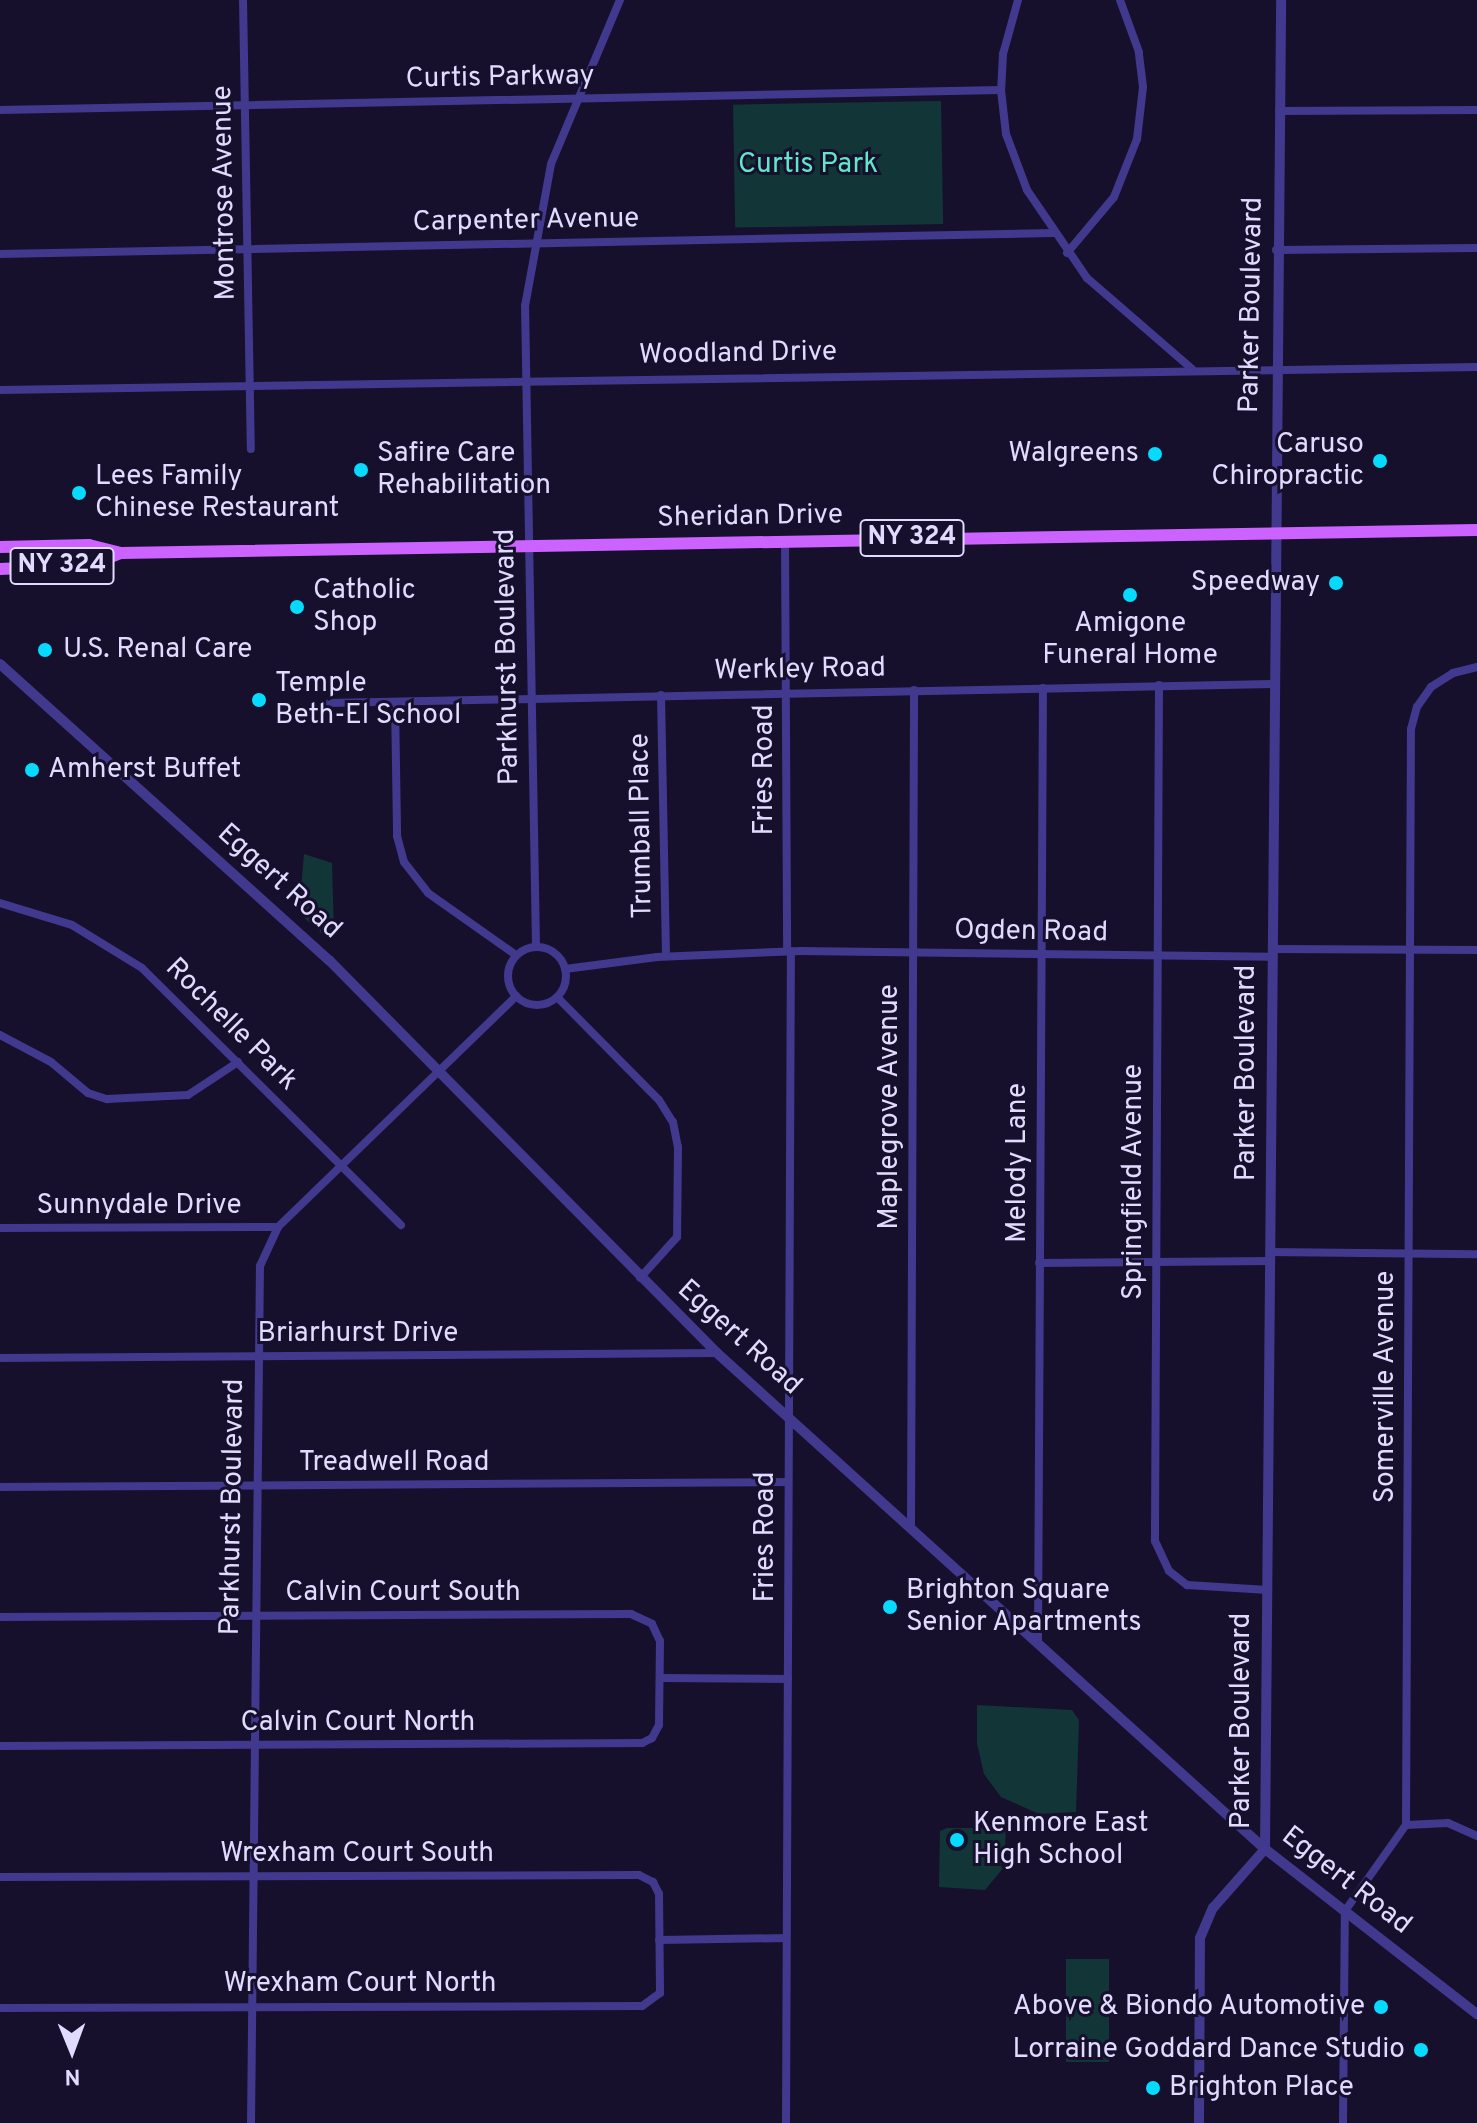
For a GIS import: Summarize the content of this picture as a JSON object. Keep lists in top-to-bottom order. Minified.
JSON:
{"streets":{"main road":["Sheridan Drive","NY 324"],"street":["Curtis Parkway","Montrose Avenue","Carpenter Avenue","Parker Boulevard","Woodland Drive","Parkhurst Boulevard","Werkley Road","Fries Road","Trumball Place","Eggert Road","Ogden Road","Rochelle Park","Maplegrove Avenue","Melody Lane","Springfield Avenue","Sunnydale Drive","Briarhurst Drive","Somerville Avenue","Treadwell Road","Calvin Court South","Calvin Court North","Wrexham Court South","Wrexham Court North"]},"crossings":[["Curtis Parkway","Montrose Avenue"],["Curtis Parkway","Parkhurst Boulevard"],["Montrose Avenue","Carpenter Avenue"],["Montrose Avenue","Woodland Drive"],["Carpenter Avenue","Parkhurst Boulevard"],["Parker Boulevard","Woodland Drive"],["Parker Boulevard","Sheridan Drive"],["Parker Boulevard","Werkley Road"],["Parker Boulevard","Eggert Road"],["Parker Boulevard","Ogden Road"],["Parker Boulevard","Springfield Avenue"],["Woodland Drive","Parkhurst Boulevard"],["Sheridan Drive","Parkhurst Boulevard"],["Sheridan Drive","Fries Road"],["Parkhurst Boulevard","Werkley Road"],["Parkhurst Boulevard","Eggert Road"],["Parkhurst Boulevard","Ogden Road"],["Parkhurst Boulevard","Rochelle Park"],["Parkhurst Boulevard","Sunnydale Drive"],["Parkhurst Boulevard","Briarhurst Drive"],["Parkhurst Boulevard","Treadwell Road"],["Parkhurst Boulevard","Calvin Court South"],["Parkhurst Boulevard","Calvin Court North"],["Parkhurst Boulevard","Wrexham Court South"],["Parkhurst Boulevard","Wrexham Court North"],["Werkley Road","Fries Road"],["Werkley Road","Trumball Place"],["Werkley Road","Maplegrove Avenue"],["Werkley Road","Melody Lane"],["Werkley Road","Springfield Avenue"],["Fries Road","Eggert Road"],["Fries Road","Ogden Road"],["Fries Road","Treadwell Road"],["Trumball Place","Ogden Road"],["Eggert Road","Maplegrove Avenue"],["Eggert Road","Melody Lane"],["Eggert Road","Briarhurst Drive"],["Ogden Road","Maplegrove Avenue"],["Ogden Road","Melody Lane"],["Ogden Road","Springfield Avenue"],["Ogden Road","Somerville Avenue"],["Calvin Court South","Calvin Court North"],["Wrexham Court South","Wrexham Court North"]],"parks":["Curtis Park"],"places":["Walgreens","Caruso Chiropractic","Safire Care Rehabilitation","Lees Family Chinese Restaurant","Speedway","Amigone Funeral Home","Catholic Shop","U.S. Renal Care","Temple Beth-El School","Amherst Buffet","Brighton Square Senior Apartments","Kenmore East High School","Above & Biondo Automotive","Lorraine Goddard Dance Studio","Brighton Place"],"north":"bottom"}
